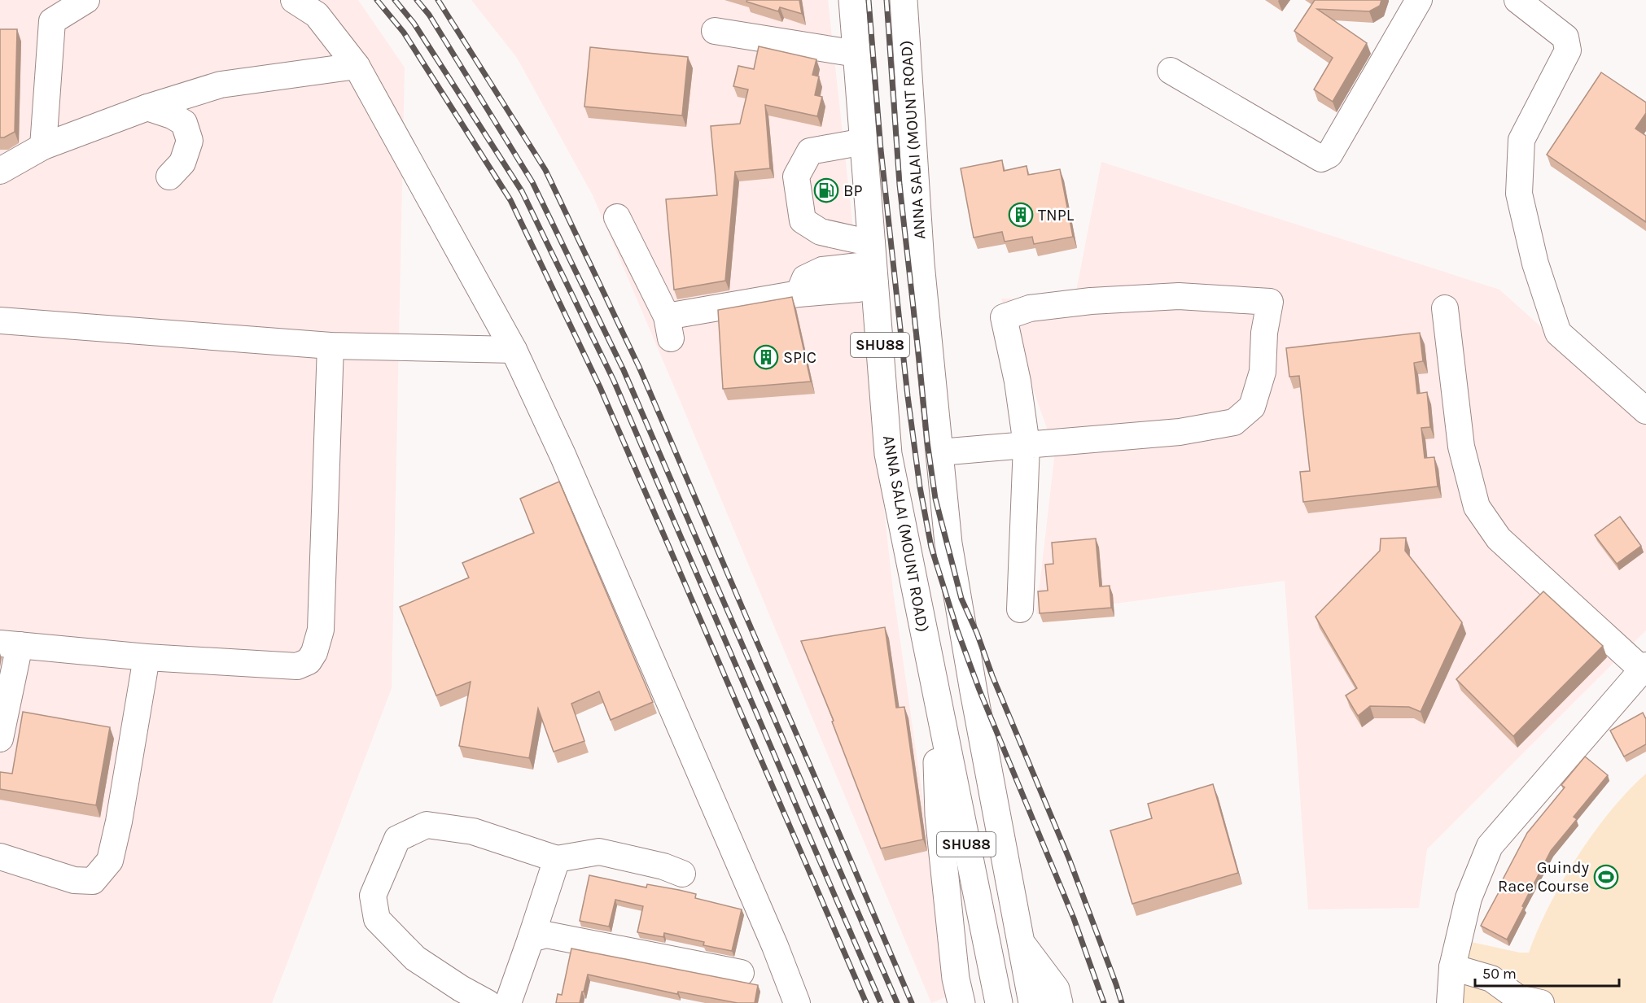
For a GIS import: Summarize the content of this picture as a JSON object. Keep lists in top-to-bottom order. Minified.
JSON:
{"streets":{"main road":["ANNA SALAI (MOUNT ROAD)","SHU88"]},"places":{"fuel station":["BP"],"building":["TNPL","SPIC"],"sports":["Guindy Race Course"]},"scale_bar":"50 m"}
